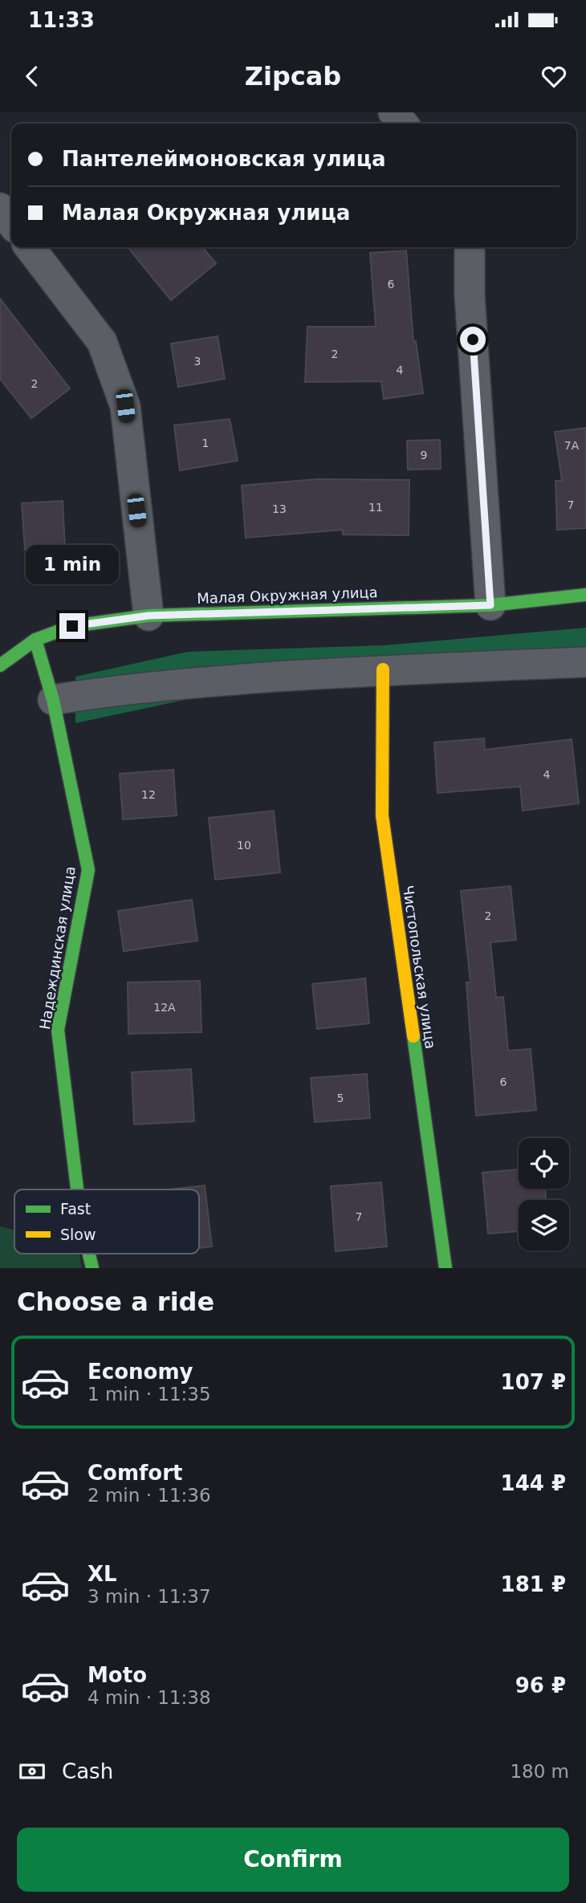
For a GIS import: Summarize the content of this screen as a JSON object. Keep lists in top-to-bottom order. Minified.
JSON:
{"streets":{"street":["Малая Окружная улица","Надеждинская улица","Чистопольская улица"]},"crossings":[["Малая Окружная улица","Надеждинская улица"]],"house_numbers":["6","2","3","4","2","1","7А","9","7","11","13","4","12","10","2","12А","6","5","7"],"legend":["Fast","Slow"],"page":{"status":"11:33","header":"Zipcab","banner":["Пантелеймоновская улица","Малая Окружная улица"],"bubble":"1 min","heading":"Choose a ride","list":[{"name":"Economy","note":"1 min · 11:35","value":"107 ₽"},{"name":"Comfort","note":"2 min · 11:36","value":"144 ₽"},{"name":"XL","note":"3 min · 11:37","value":"181 ₽"},{"name":"Moto","note":"4 min · 11:38","value":"96 ₽"}],"pay":["Cash","180 m"],"buttons":"Confirm"}}
